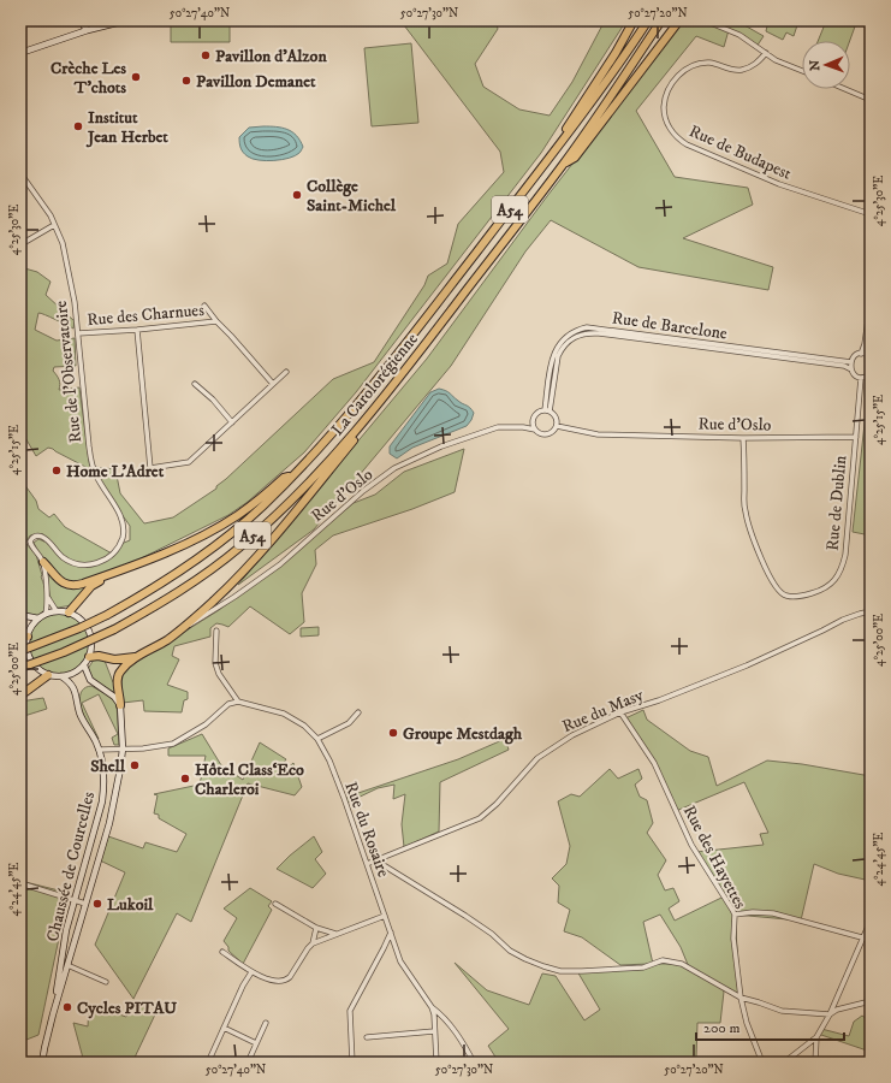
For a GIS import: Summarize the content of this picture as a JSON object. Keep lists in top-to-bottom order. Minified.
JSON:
{"streets":{"highway":["A54","La Carolorégienne"],"main road":["Chaussée de Courcelles"],"street":["Rue de Budapest","Rue des Charnues","Rue de Barcelone","Rue de l'Observatoire","Rue d'Oslo","Rue de Dublin","Rue du Masy","Rue du Rosaire","Rue des Hayettes"]},"crossings":[["Rue des Charnues","Rue de l'Observatoire"],["Rue de Barcelone","Rue d'Oslo"],["Rue de l'Observatoire","Chaussée de Courcelles"],["Rue d'Oslo","Rue de Dublin"],["Rue du Masy","Rue du Rosaire"],["Rue du Masy","Rue des Hayettes"]],"places":["Pavillon d'Alzon","Crèche Les T'chots","Pavillon Demanet","Institut Jean Herbet","Collège Saint-Michel","Home L'Adret","Groupe Mestdagh","Shell","Hôtel Class‘Eco Charleroi","Lukoil","Cycles PITAU"],"scale_bar":"200 m","north":"left","coordinates":["50°27'40\"N","50°27'30\"N","50°27'20\"N","4°25'30\"E","4°25'15\"E","4°25'00\"E","4°24'45\"E"]}
